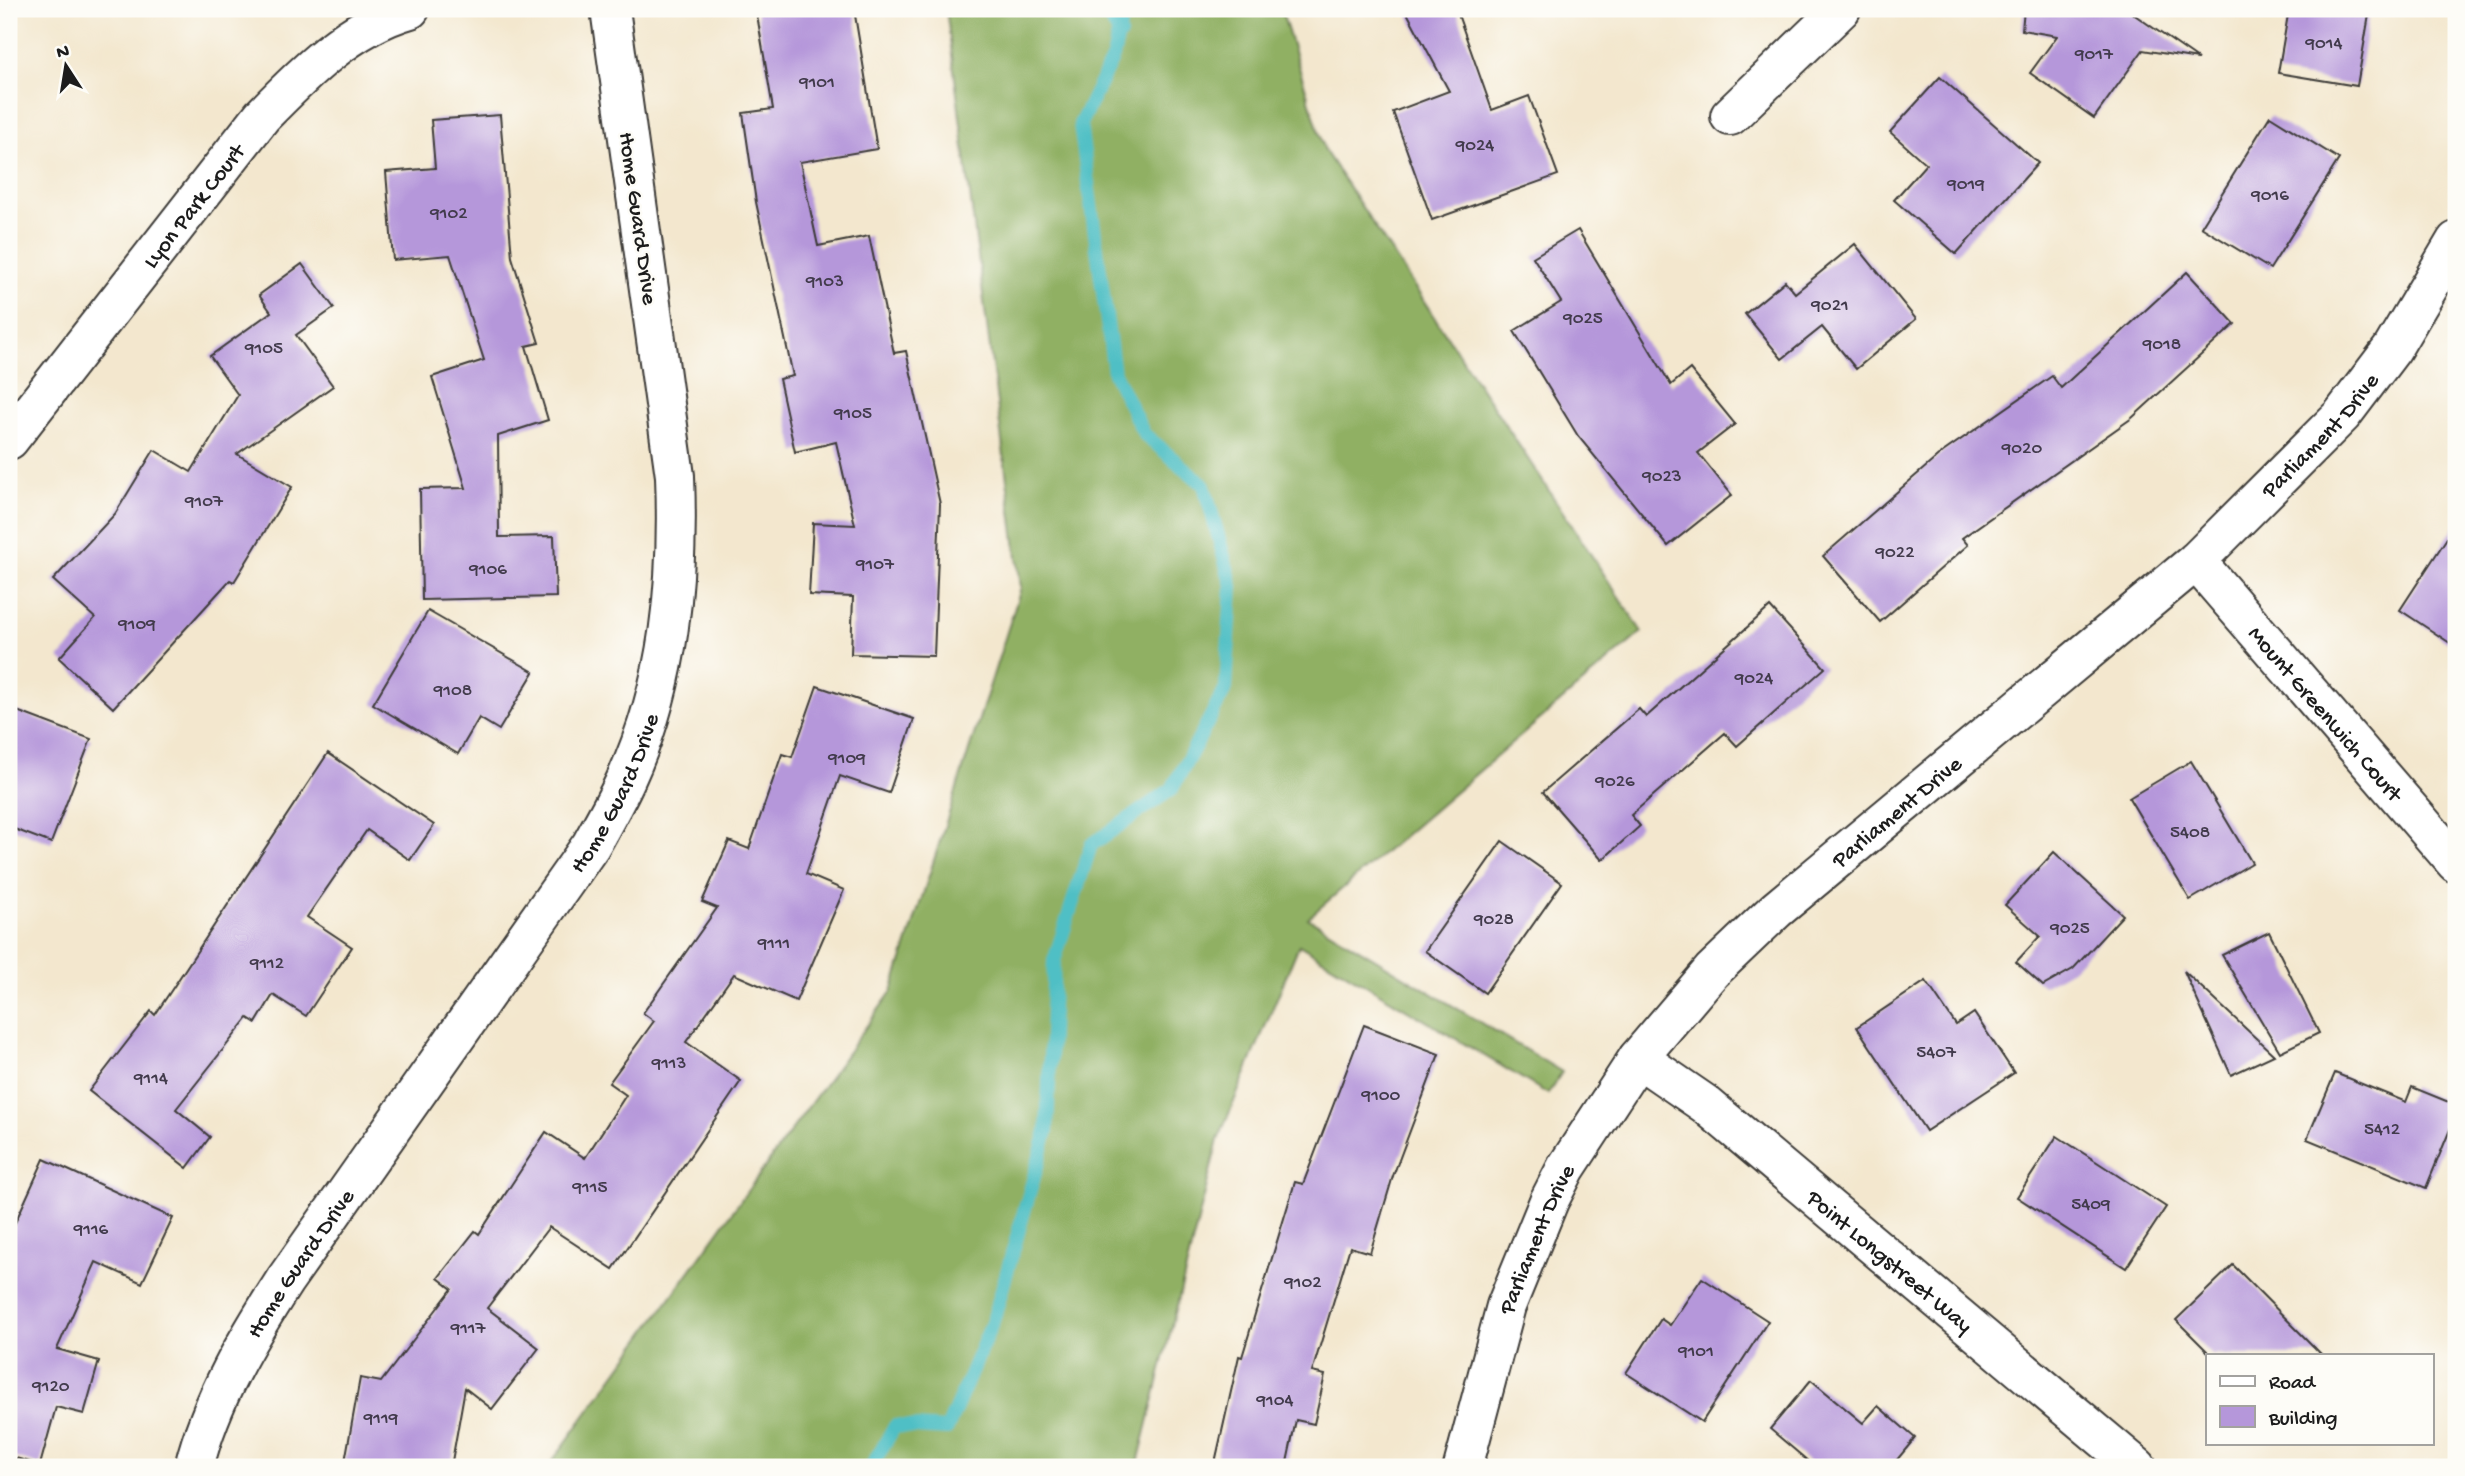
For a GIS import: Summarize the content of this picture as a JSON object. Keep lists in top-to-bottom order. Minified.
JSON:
{"streets":{"street":["Lyon Park Court","Home Guard Drive","Parliament Drive","Mount Greenwich Court","Point Longstreet Way"]},"crossings":[["Parliament Drive","Mount Greenwich Court"],["Parliament Drive","Point Longstreet Way"]],"house_numbers":["9014","9017","9101","9024","9019","9016","9102","9103","9021","9025","9018","9105","9105","9020","9023","9107","9022","9107","9106","9109","9024","9108","9109","9026","5408","9028","9025","9111","9112","5407","9113","9114","9100","5412","9115","5409","9116","9102","9117","9101","9120","9104","9119"],"legend":["Road","Building"],"north":"top"}
